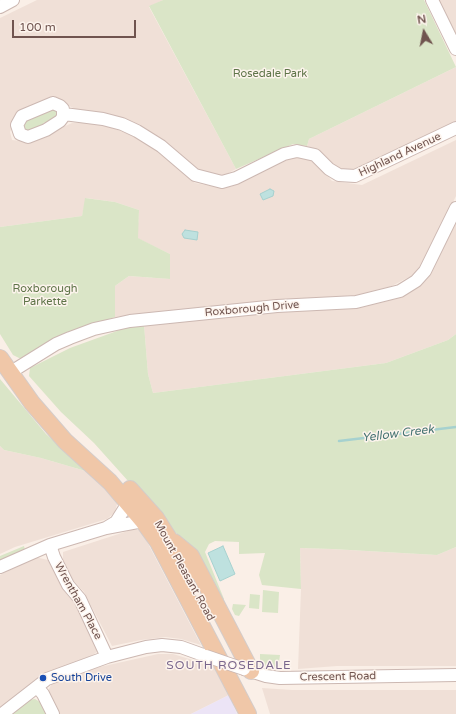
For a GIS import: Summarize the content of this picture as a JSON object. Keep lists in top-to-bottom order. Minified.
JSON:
{"streets":{"main road":["Mount Pleasant Road"],"street":["Highland Avenue","Roxborough Drive","Wrentham Place","Crescent Road"]},"crossings":[["Roxborough Drive","Mount Pleasant Road"],["Wrentham Place","Crescent Road"]],"districts":["SOUTH ROSEDALE"],"water":["Yellow Creek"],"parks":["Rosedale Park","Roxborough Parkette"],"places":["South Drive"],"scale_bar":"100 m","north":"top"}
